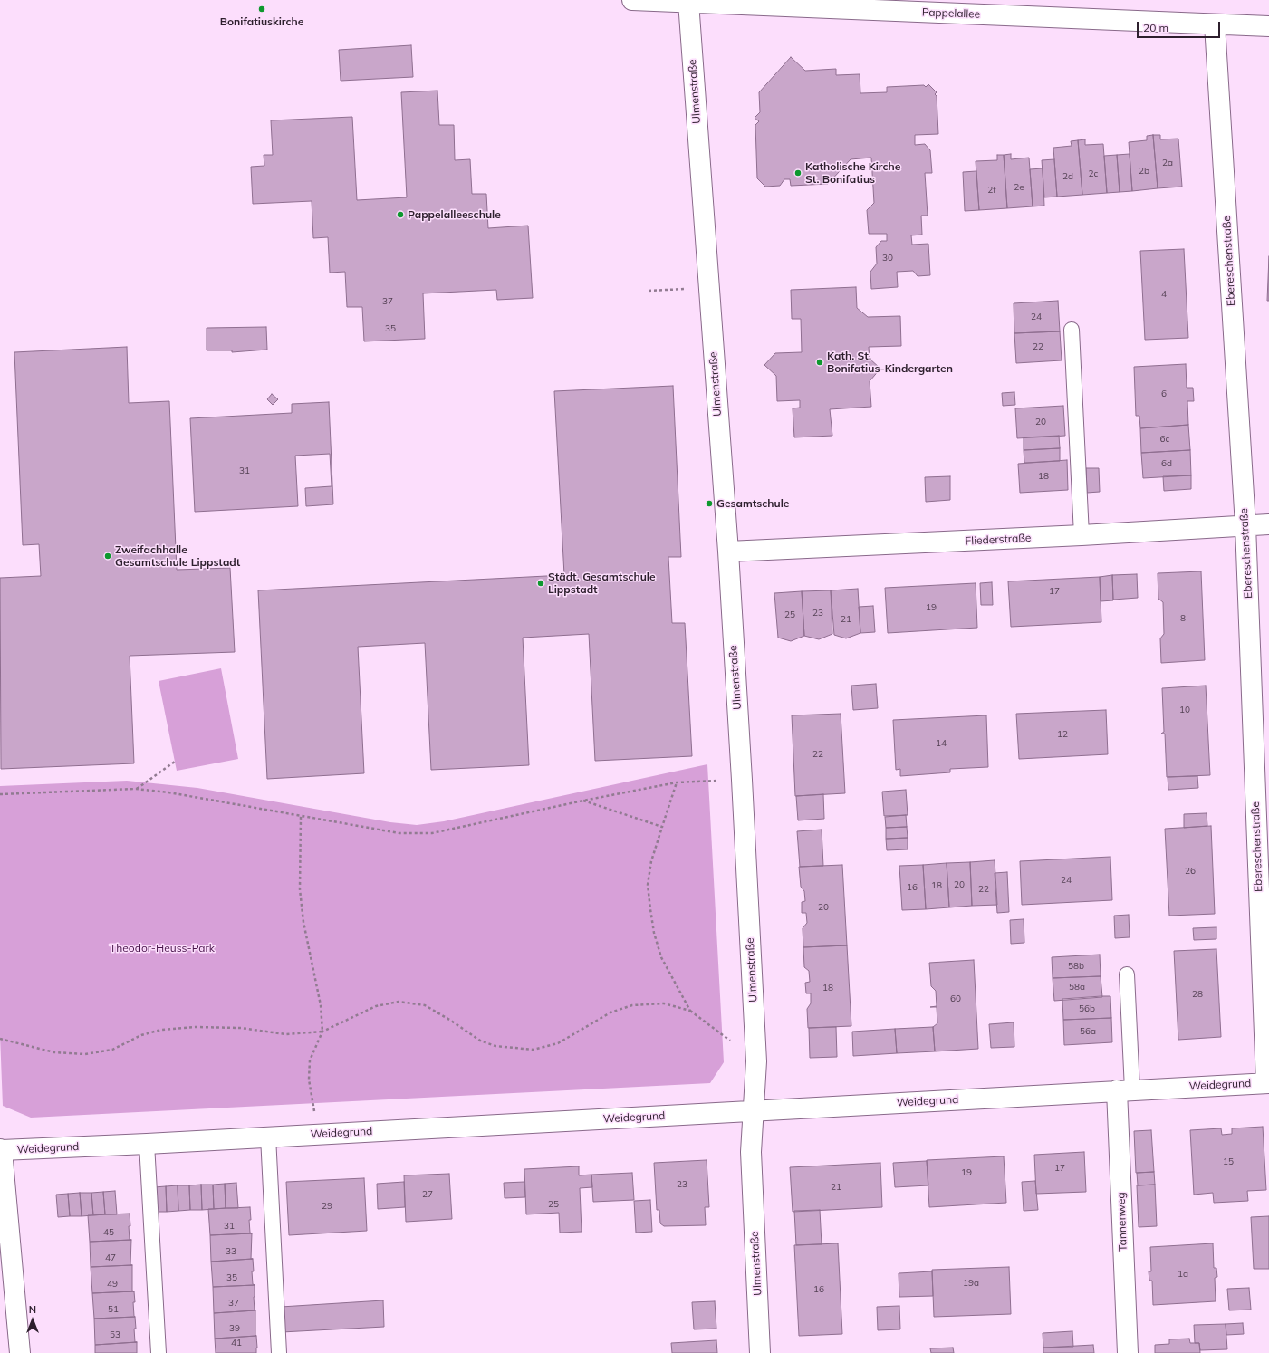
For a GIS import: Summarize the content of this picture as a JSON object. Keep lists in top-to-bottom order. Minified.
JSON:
{"streets":{"street":["Pappelallee","Ulmenstraße","Ebereschenstraße","Fliederstraße","Weidegrund","Tannenweg"]},"crossings":[["Pappelallee","Ulmenstraße"],["Pappelallee","Ebereschenstraße"],["Ulmenstraße","Fliederstraße"],["Ulmenstraße","Weidegrund"],["Ebereschenstraße","Fliederstraße"],["Ebereschenstraße","Weidegrund"],["Weidegrund","Tannenweg"]],"parks":["Theodor-Heuss-Park"],"places":["Bonifatiuskirche","Katholische Kirche St. Bonifatius","Pappelalleeschule","Kath. St. Bonifatius-Kindergarten","Gesamtschule","Zweifachhalle Gesamtschule Lippstadt","Städt. Gesamtschule Lippstadt"],"house_numbers":["2a","2b","2c","2d","2e","2f","30","4","37","24","35","22","6","20","6c","6d","31","18","17","19","23","25","8","21","10","12","14","22","26","24","20","18","16","22","20","58b","58a","18","28","60","56b","56a","15","17","19","23","21","27","25","29","31","45","33","47","1a","35","19a","49","16","37","51","39","53","41"],"scale_bar":"20 m","north":"top"}
